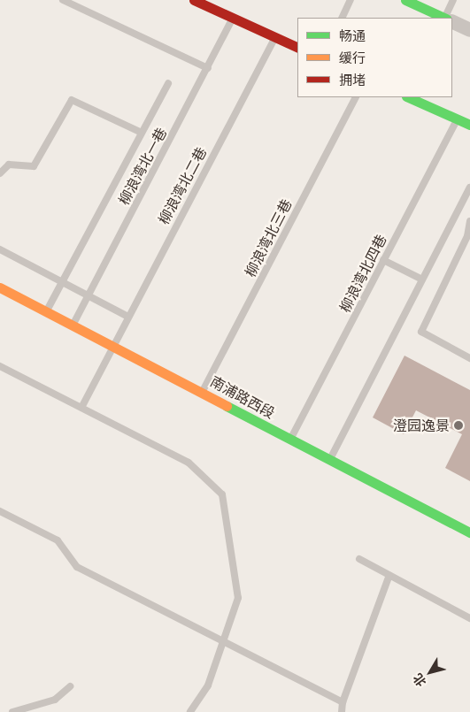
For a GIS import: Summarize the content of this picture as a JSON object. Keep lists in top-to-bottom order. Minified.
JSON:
{"streets":{"street":["南浦路西段"],"lane":["柳浪湾北一巷","柳浪湾北二巷","柳浪湾北三巷","柳浪湾北四巷"]},"crossings":[["柳浪湾北一巷","南浦路西段"],["柳浪湾北二巷","南浦路西段"],["柳浪湾北三巷","南浦路西段"],["柳浪湾北四巷","南浦路西段"]],"places":["澄园逸景"],"legend":["畅通","缓行","拥堵"],"north":"bottom left"}
